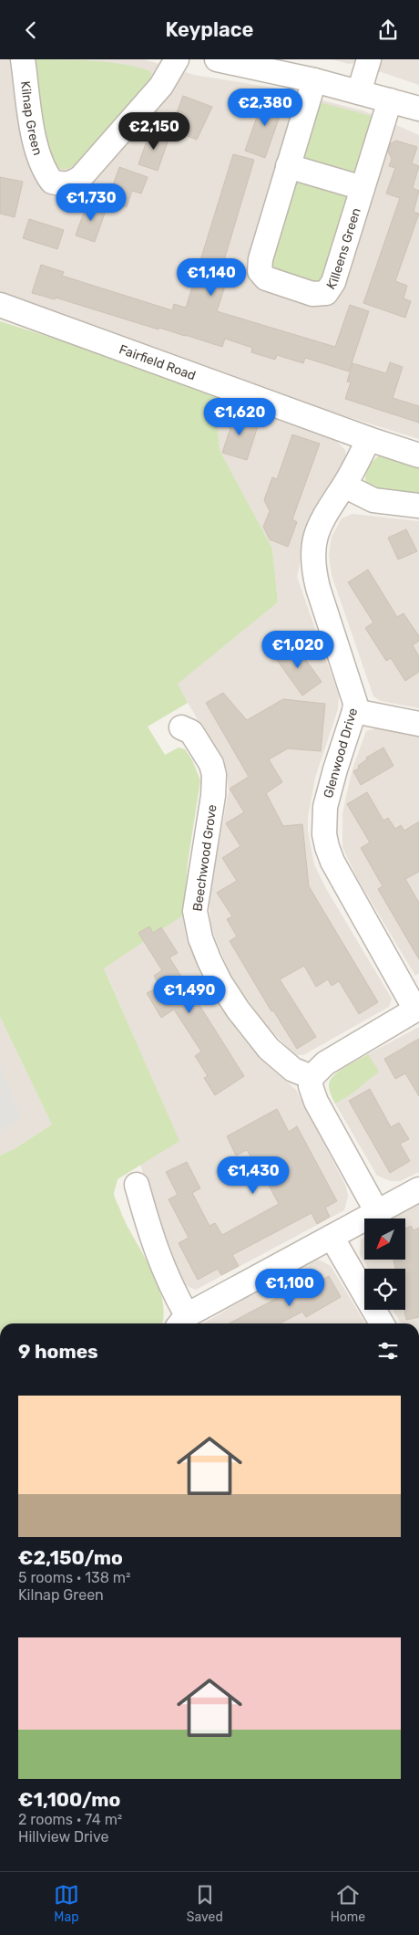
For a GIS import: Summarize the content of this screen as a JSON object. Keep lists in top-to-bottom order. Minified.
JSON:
{"streets":{"street":["Kilnap Green","Killeens Green","Fairfield Road","Glenwood Drive","Beechwood Grove"]},"crossings":[["Fairfield Road","Glenwood Drive"]],"north":"bottom left","page":{"header":"Keyplace","price":["€2,380","€2,150","€1,730","€1,140","€1,620","€1,020","€1,490","€1,430","€1,100"],"heading":"9 homes","list":[{"name":"€2,150/mo","note":"5 rooms · 138 m² · Kilnap Green"},{"name":"€1,100/mo","note":"2 rooms · 74 m² · Hillview Drive"}],"tabs":["Map","Saved","Home"]}}
